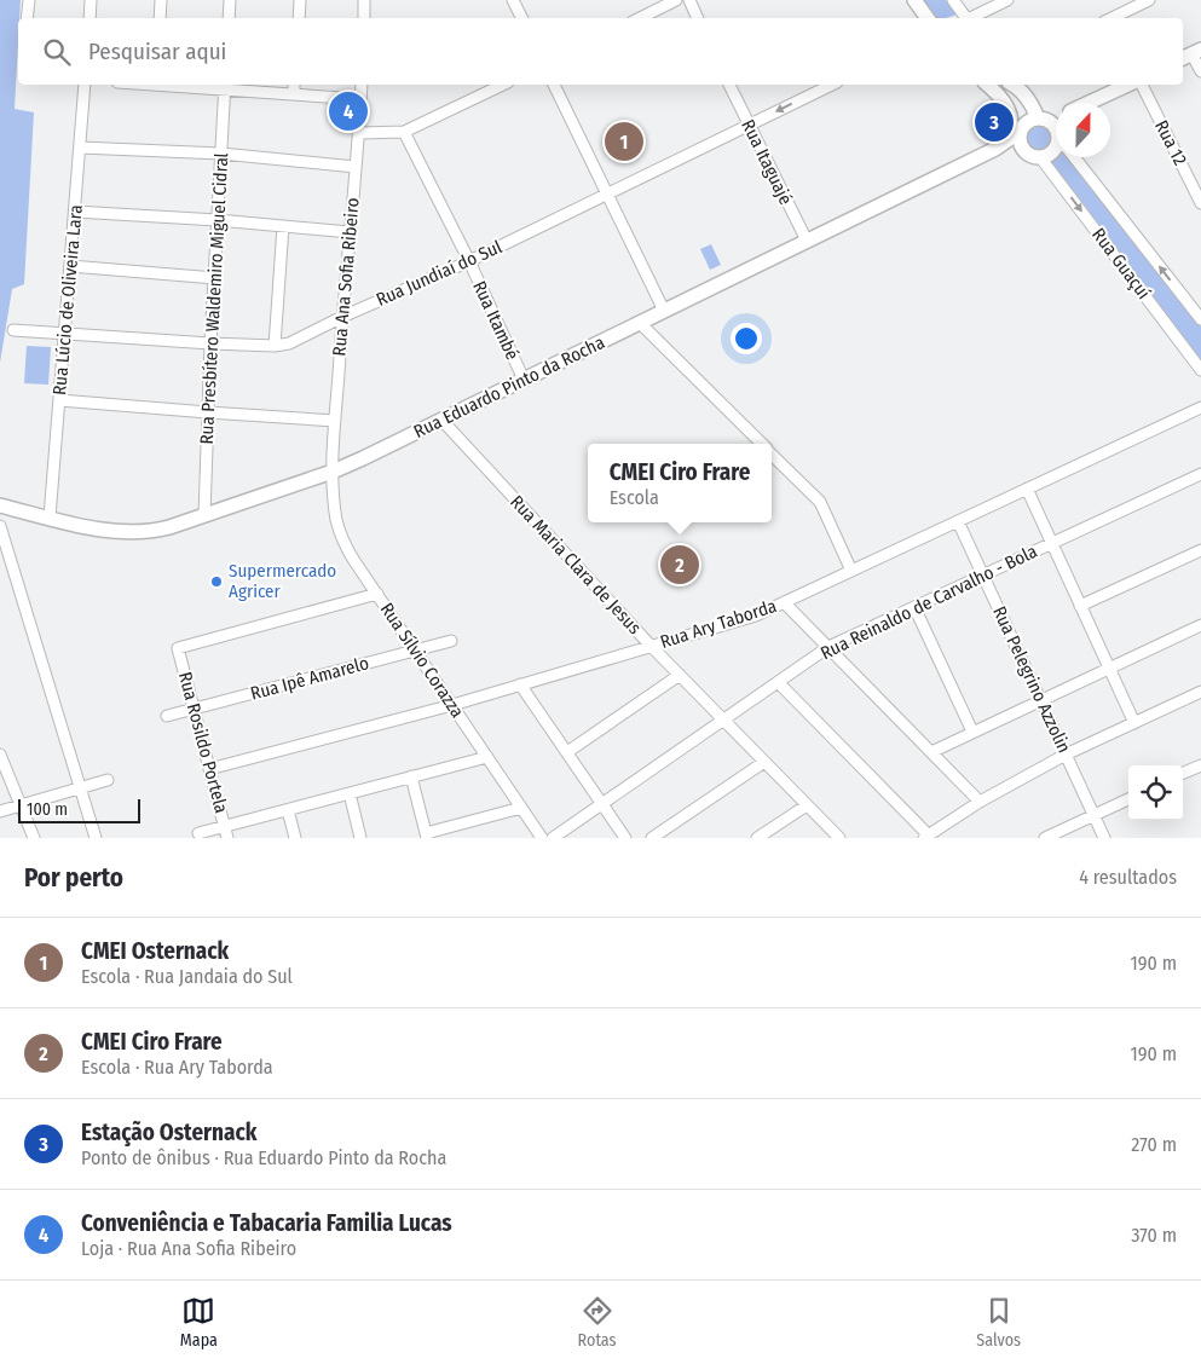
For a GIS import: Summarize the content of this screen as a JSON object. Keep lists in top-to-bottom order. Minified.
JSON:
{"streets":{"main road":["Rua Eduardo Pinto da Rocha"],"street":["Rua 12","Rua Itaguajé","Rua Guaçuí","Rua Jundiaí do Sul","Rua Ana Sofia Ribeiro","Rua Presbítero Waldemiro Miguel Cidral","Rua Lúcio de Oliveira Lara","Rua Itambé","Rua Maria Clara de Jesus","Rua Reinaldo de Carvalho - Bola","Rua Ary Taborda","Rua Sílvio Corazza","Rua Ipê Amarelo","Rua Pelegrino Azzolin","Rua Rosildo Portela"]},"crossings":[["Rua Itaguajé","Rua Jundiaí do Sul"],["Rua Itaguajé","Rua Eduardo Pinto da Rocha"],["Rua Jundiaí do Sul","Rua Ana Sofia Ribeiro"],["Rua Jundiaí do Sul","Rua Presbítero Waldemiro Miguel Cidral"],["Rua Jundiaí do Sul","Rua Lúcio de Oliveira Lara"],["Rua Jundiaí do Sul","Rua Itambé"],["Rua Ana Sofia Ribeiro","Rua Eduardo Pinto da Rocha"],["Rua Ana Sofia Ribeiro","Rua Sílvio Corazza"],["Rua Presbítero Waldemiro Miguel Cidral","Rua Eduardo Pinto da Rocha"],["Rua Lúcio de Oliveira Lara","Rua Eduardo Pinto da Rocha"],["Rua Itambé","Rua Eduardo Pinto da Rocha"],["Rua Eduardo Pinto da Rocha","Rua Maria Clara de Jesus"],["Rua Eduardo Pinto da Rocha","Rua Sílvio Corazza"],["Rua Maria Clara de Jesus","Rua Reinaldo de Carvalho - Bola"],["Rua Maria Clara de Jesus","Rua Ary Taborda"],["Rua Reinaldo de Carvalho - Bola","Rua Pelegrino Azzolin"],["Rua Ary Taborda","Rua Sílvio Corazza"],["Rua Ary Taborda","Rua Pelegrino Azzolin"],["Rua Ary Taborda","Rua Rosildo Portela"],["Rua Sílvio Corazza","Rua Ipê Amarelo"],["Rua Sílvio Corazza","Rua Rosildo Portela"],["Rua Ipê Amarelo","Rua Rosildo Portela"]],"places":["Supermercado Agricer"],"scale_bar":"100 m","north":"top","page":{"search":"Pesquisar aqui","pins":["4","3","1","2"],"popup":["CMEI Ciro Frare","Escola"],"scale":"100 m","heading":["Por perto","4 resultados"],"list":[{"mark":"1","name":"CMEI Osternack","note":"Escola · Rua Jandaia do Sul","value":"190 m"},{"mark":"2","name":"CMEI Ciro Frare","note":"Escola · Rua Ary Taborda","value":"190 m"},{"mark":"3","name":"Estação Osternack","note":"Ponto de ônibus · Rua Eduardo Pinto da Rocha","value":"270 m"},{"mark":"4","name":"Conveniência e Tabacaria Familia Lucas","note":"Loja · Rua Ana Sofia Ribeiro","value":"370 m"}],"nav":["Mapa","Rotas","Salvos"]}}
